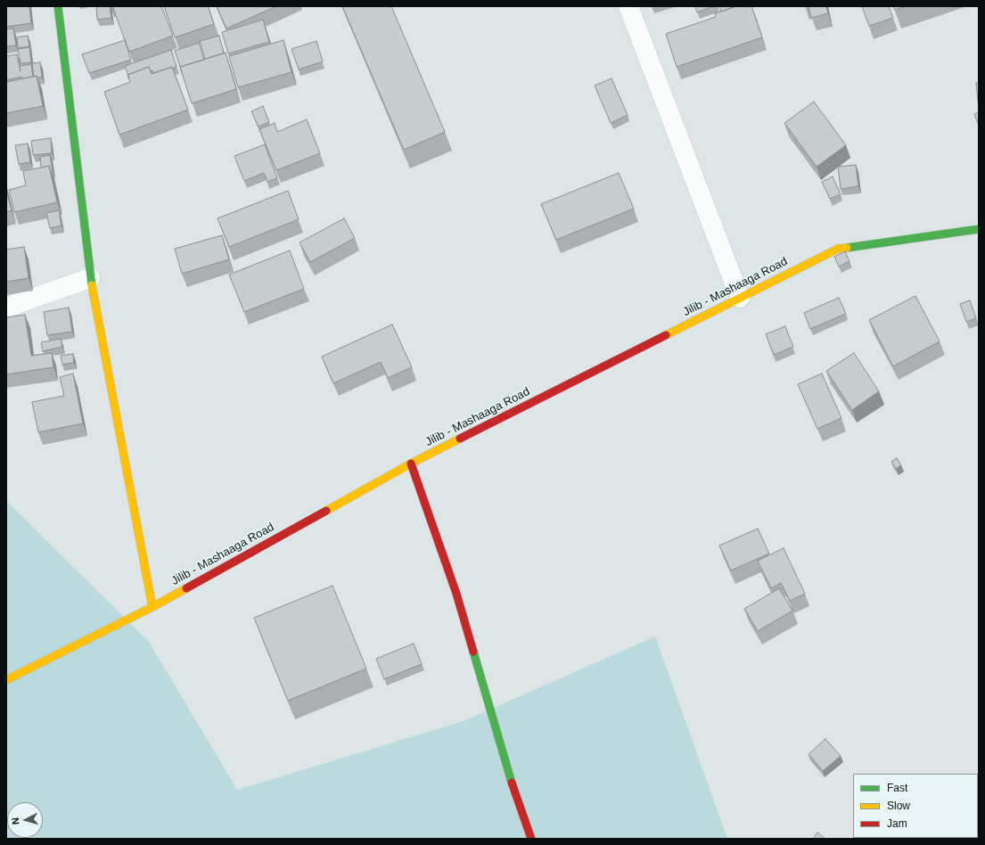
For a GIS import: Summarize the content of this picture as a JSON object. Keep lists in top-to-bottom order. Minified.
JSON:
{"streets":{"main road":["Jilib - Mashaaga Road"]},"legend":["Fast","Slow","Jam"],"north":"left"}
